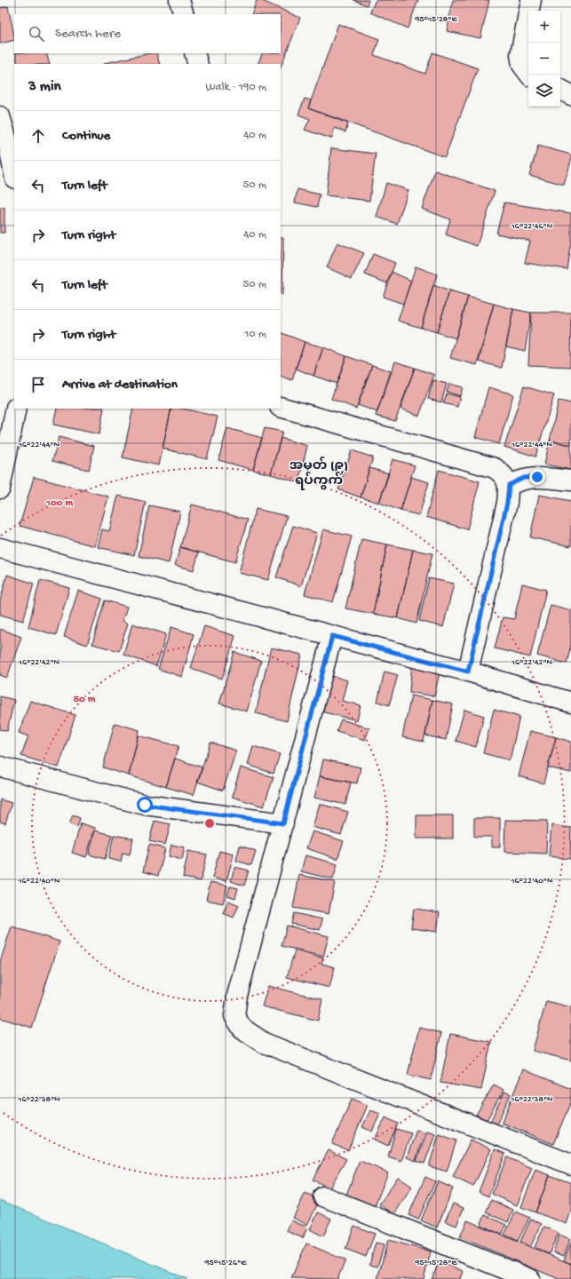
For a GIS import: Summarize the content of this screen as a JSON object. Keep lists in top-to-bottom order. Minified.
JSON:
{"districts":["အမှတ် (၉) ရပ်ကွက်"],"page":{"map_buttons":["+","−"],"search":"Search here","heading":["3 min","Walk · 190 m"],"list":[["Continue","40 m"],["Turn left","50 m"],["Turn right","40 m"],["Turn left","50 m"],["Turn right","10 m"],"Arrive at destination"]},"coordinates":["95°15'28\"E","16°22'46\"N","16°22'44\"N","16°22'42\"N","16°22'40\"N","16°22'38\"N","95°15'26\"E"],"rings":["100 m","50 m"]}
